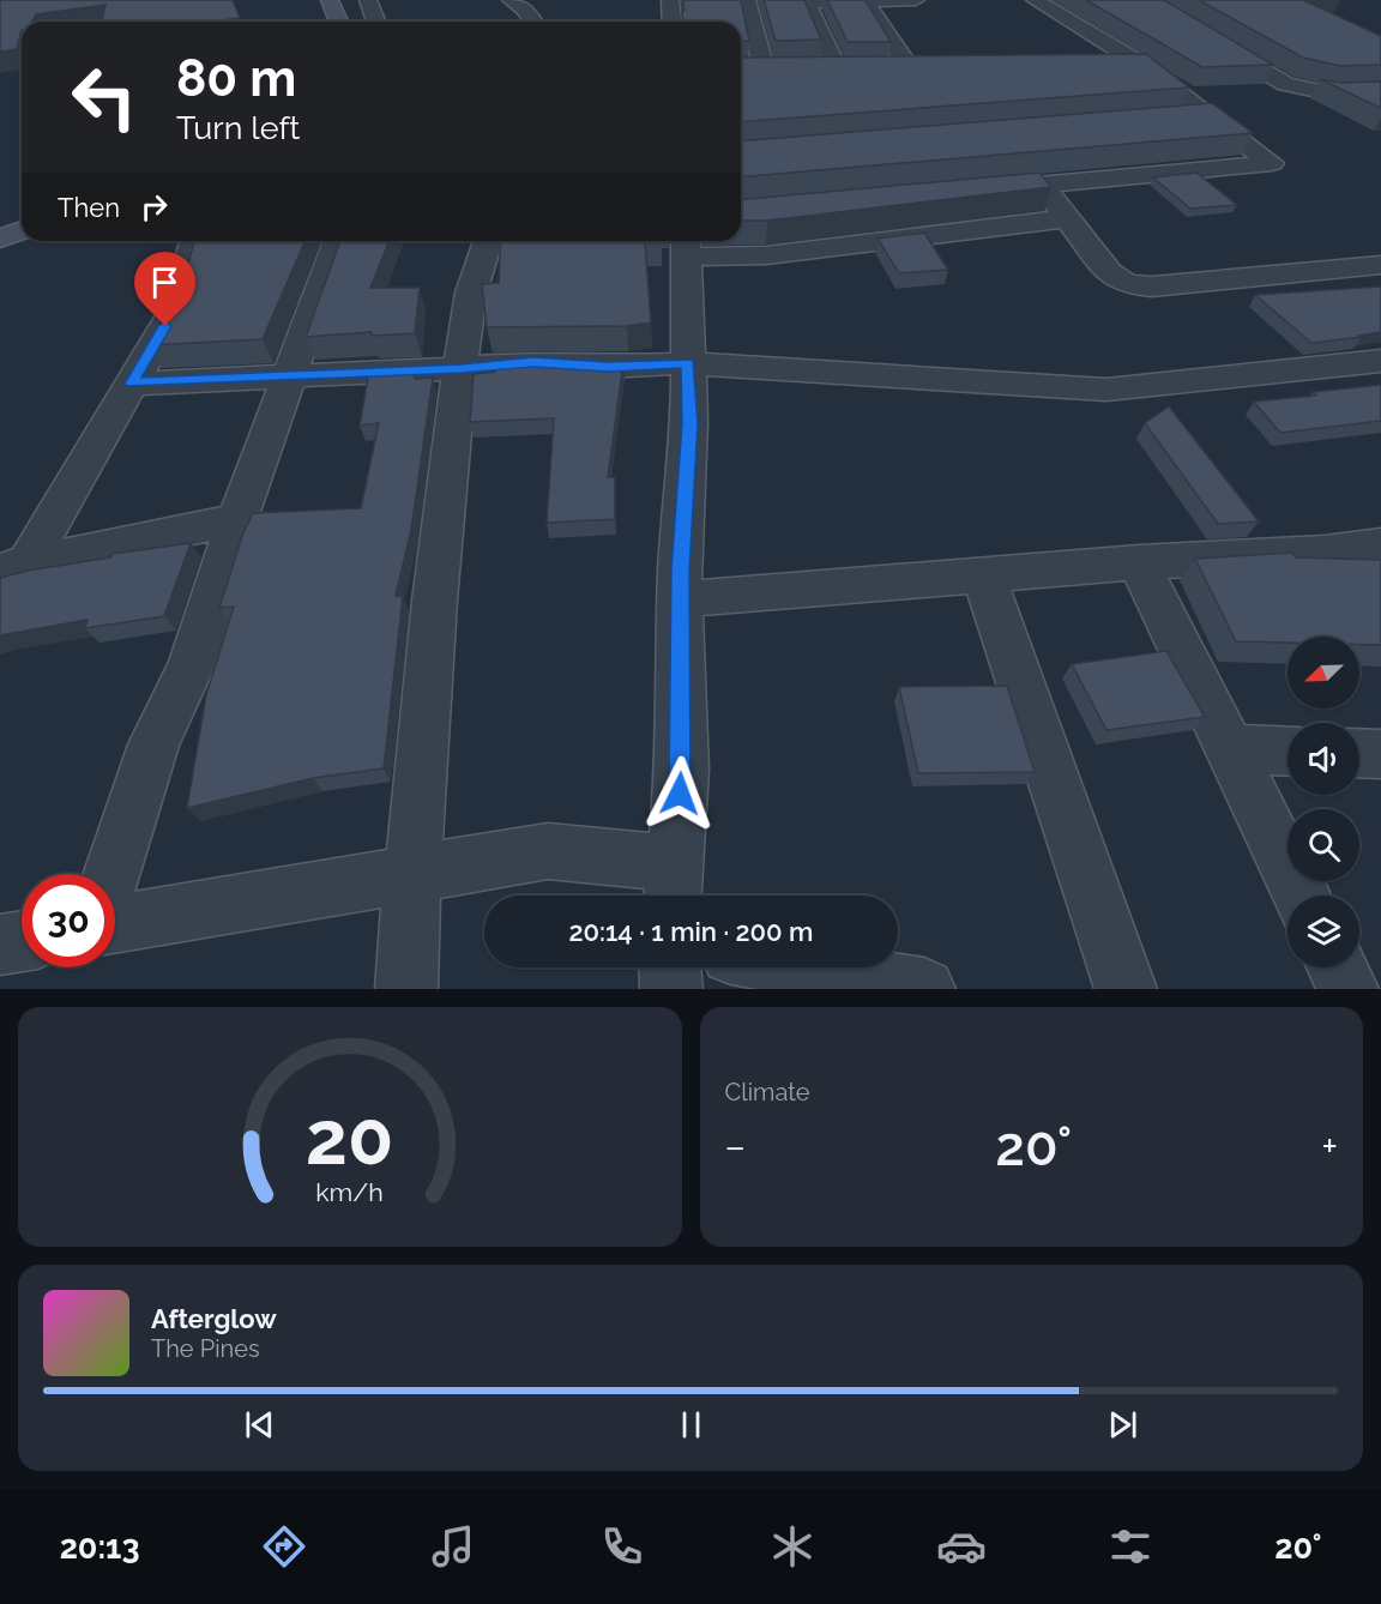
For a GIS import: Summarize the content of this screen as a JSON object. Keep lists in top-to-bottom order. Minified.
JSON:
{"north":"bottom left","page":{"turn":["80 m","Turn left"],"then":"Then","limit":"30","trip":"20:14 · 1 min · 200 m","tile":"Climate","heat":["−","20°","+"],"song":["Afterglow","The Pines"],"tabs":["20:13","20°"],"gauge":["20","km/h"]}}
